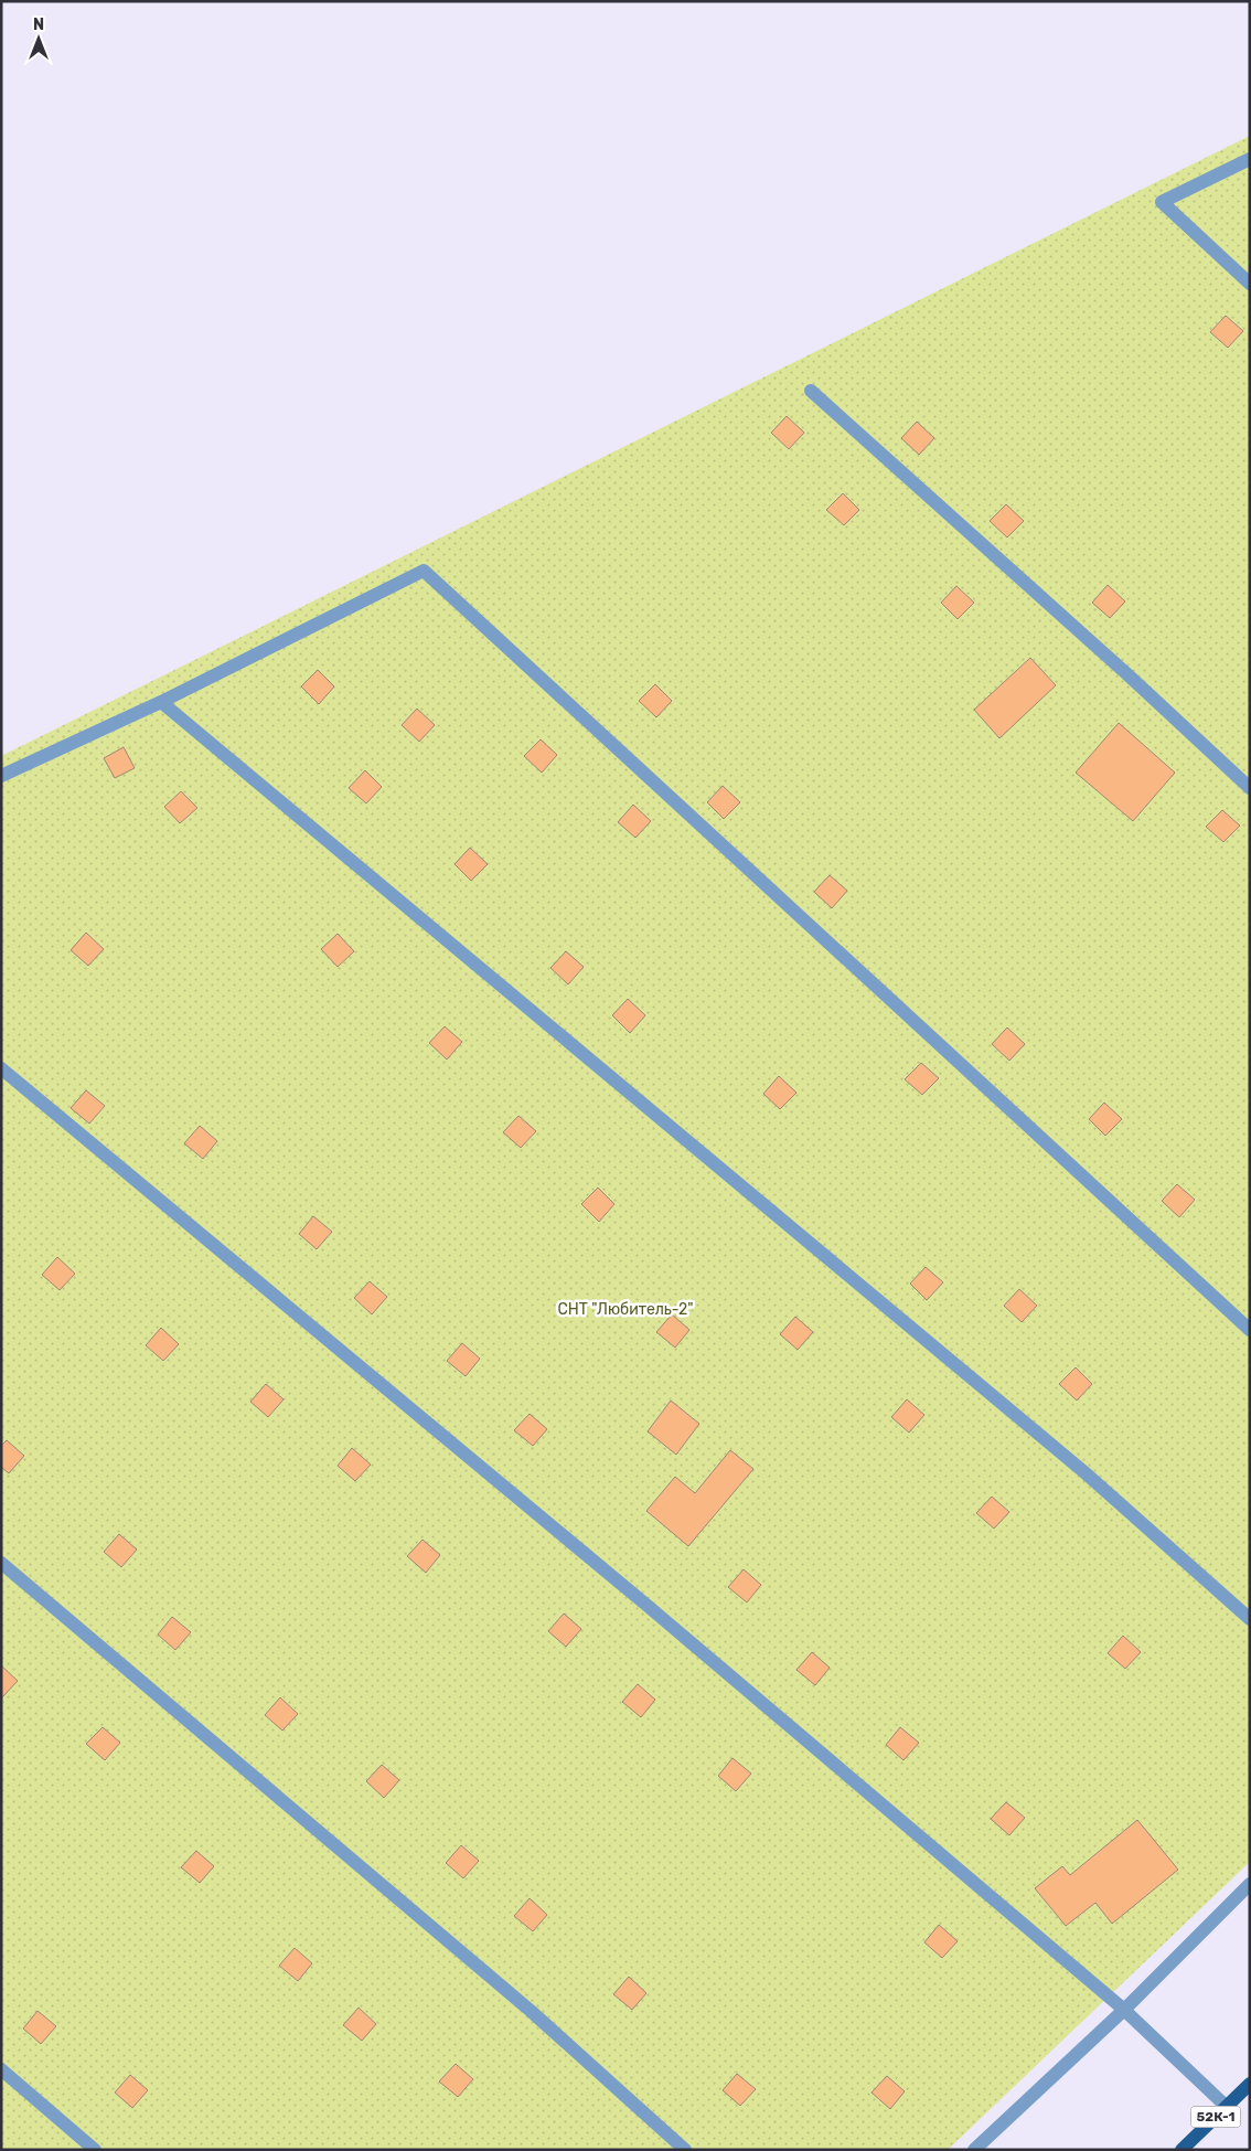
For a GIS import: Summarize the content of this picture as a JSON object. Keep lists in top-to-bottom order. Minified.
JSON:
{"streets":{"main road":["52К-1"]},"parks":["СНТ \"Любитель-2\""],"north":"top"}
